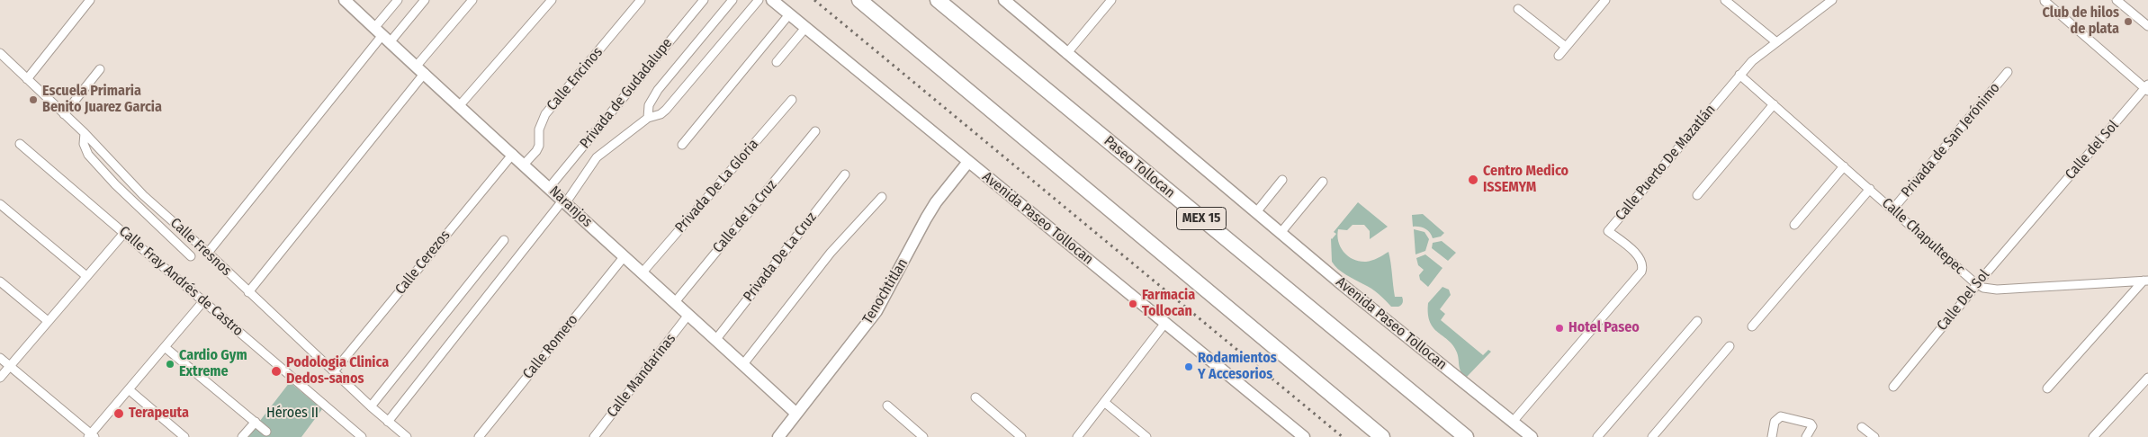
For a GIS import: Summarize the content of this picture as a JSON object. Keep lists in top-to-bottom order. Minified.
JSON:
{"streets":{"highway":["Paseo Tollocan","MEX 15"],"main road":["Naranjos","Avenida Paseo Tollocan","Tenochtitlan"],"street":["Calle Encinos","Privada de Gudadalupe","Privada de San Jerónimo","Calle del Sol","Calle Puerto De Mazatlán","Privada De La Gloria","Calle de la Cruz","Calle Chapultepec","Calle Fresnos","Privada De La Cruz","Calle Cerezos","Calle Fray Andrés de Castro","Calle Del Sol","Calle Romero","Calle Mandarinas"]},"crossings":[["Calle Encinos","Naranjos"],["Privada de Gudadalupe","Naranjos"],["Privada de San Jerónimo","Calle Chapultepec"],["Calle del Sol","Calle Del Sol"],["Calle Puerto De Mazatlán","Avenida Paseo Tollocan"],["Calle Puerto De Mazatlán","Calle Chapultepec"],["Privada De La Gloria","Naranjos"],["Naranjos","Calle de la Cruz"],["Naranjos","Privada De La Cruz"],["Naranjos","Calle Cerezos"],["Naranjos","Tenochtitlan"],["Naranjos","Calle Romero"],["Naranjos","Calle Mandarinas"],["Avenida Paseo Tollocan","Tenochtitlan"],["Calle Chapultepec","Calle Del Sol"],["Calle Fresnos","Calle Cerezos"]],"parks":["Héroes II"],"places":["Club de hilos de plata","Escuela Primaria Benito Juarez Garcia","Centro Medico ISSEMYM","Farmacia Tollocan","Hotel Paseo","Cardio Gym Extreme","Rodamientos Y Accesorios","Podologia Clinica Dedos-sanos","Terapeuta"]}
